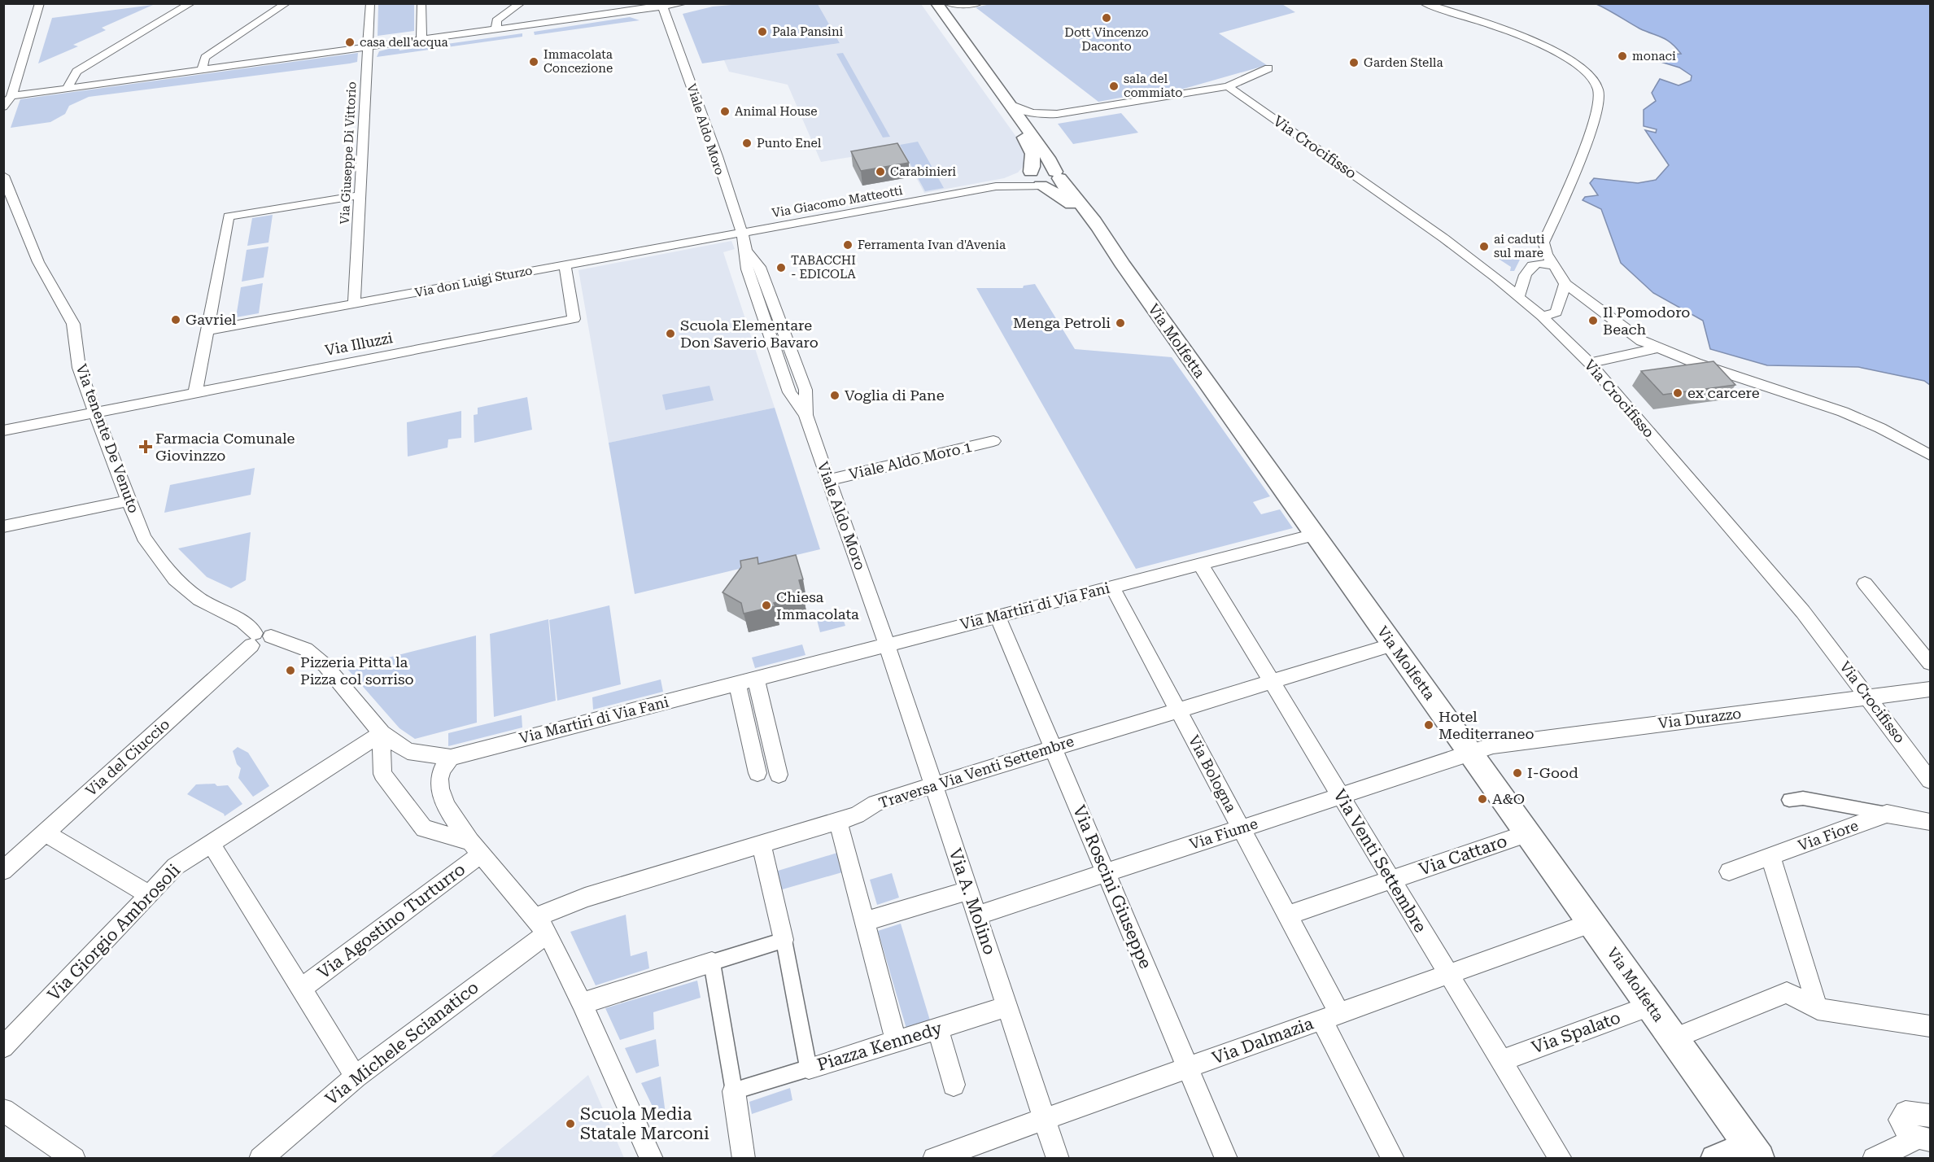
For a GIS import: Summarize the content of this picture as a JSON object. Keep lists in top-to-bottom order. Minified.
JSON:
{"streets":{"main road":["Via Molfetta"],"street":["Viale Aldo Moro","Via Crocifisso","Via Giuseppe Di Vittorio","Via Giacomo Matteotti","Via don Luigi Sturzo","Via Illuzzi","Via tenente De Venuto","Viale Aldo Moro 1","Via Martiri di Via Fani","Via Durazzo","Via del Ciuccio","Traversa Via Venti Settembre","Via Bologna","Via Fiume","Via Fiore","Via Cattaro","Via Venti Settembre","Via Roscini Giuseppe","Via A. Molino","Via Agostino Turturro","Via Giorgio Ambrosoli","Via Spalato","Via Dalmazia","Via Michele Scianatico","Piazza Kennedy"]},"crossings":[["Viale Aldo Moro","Via Giacomo Matteotti"],["Viale Aldo Moro","Via don Luigi Sturzo"],["Viale Aldo Moro","Viale Aldo Moro 1"],["Viale Aldo Moro","Via Martiri di Via Fani"],["Viale Aldo Moro","Via A. Molino"],["Via Crocifisso","Via Durazzo"],["Via Giuseppe Di Vittorio","Via don Luigi Sturzo"],["Via Giacomo Matteotti","Via don Luigi Sturzo"],["Via don Luigi Sturzo","Via Illuzzi"],["Via Molfetta","Via Martiri di Via Fani"],["Via Molfetta","Via Durazzo"],["Via Molfetta","Traversa Via Venti Settembre"],["Via Molfetta","Via Fiume"],["Via Molfetta","Via Cattaro"],["Via Molfetta","Via Spalato"],["Via Molfetta","Via Dalmazia"],["Via Illuzzi","Via tenente De Venuto"],["Via tenente De Venuto","Via Martiri di Via Fani"],["Via tenente De Venuto","Via del Ciuccio"],["Via tenente De Venuto","Via Giorgio Ambrosoli"],["Via Martiri di Via Fani","Via Bologna"],["Via Martiri di Via Fani","Via Venti Settembre"],["Via Martiri di Via Fani","Via Roscini Giuseppe"],["Via Martiri di Via Fani","Via A. Molino"],["Via Durazzo","Via Fiume"],["Traversa Via Venti Settembre","Via Bologna"],["Traversa Via Venti Settembre","Via Venti Settembre"],["Traversa Via Venti Settembre","Via Roscini Giuseppe"],["Traversa Via Venti Settembre","Via A. Molino"],["Traversa Via Venti Settembre","Via Michele Scianatico"],["Via Bologna","Via Fiume"],["Via Bologna","Via Cattaro"],["Via Bologna","Via Dalmazia"],["Via Fiume","Via Venti Settembre"],["Via Fiume","Via Roscini Giuseppe"],["Via Fiume","Via A. Molino"],["Via Cattaro","Via Venti Settembre"],["Via Venti Settembre","Via Spalato"],["Via Venti Settembre","Via Dalmazia"],["Via Roscini Giuseppe","Via Dalmazia"],["Via A. Molino","Via Dalmazia"],["Via A. Molino","Piazza Kennedy"]],"places":{"other":["Dott Vincenzo Daconto","Pala Pansini","casa dell'acqua","monaci","Immacolata Concezione","Garden Stella","sala del commiato","Animal House","Punto Enel","Carabinieri","Ferramenta Ivan d'Avenia","ai caduti sul mare","TABACCHI - EDICOLA","Gavriel","Il Pomodoro Beach","Menga Petroli","Scuola Elementare Don Saverio Bavaro","ex carcere","Voglia di Pane","Chiesa Immacolata","Pizzeria Pitta la Pizza col sorriso","Hotel Mediterraneo","I-Good","A&O","Scuola Media Statale Marconi"],"health":["Farmacia Comunale Giovinzzo"]}}
